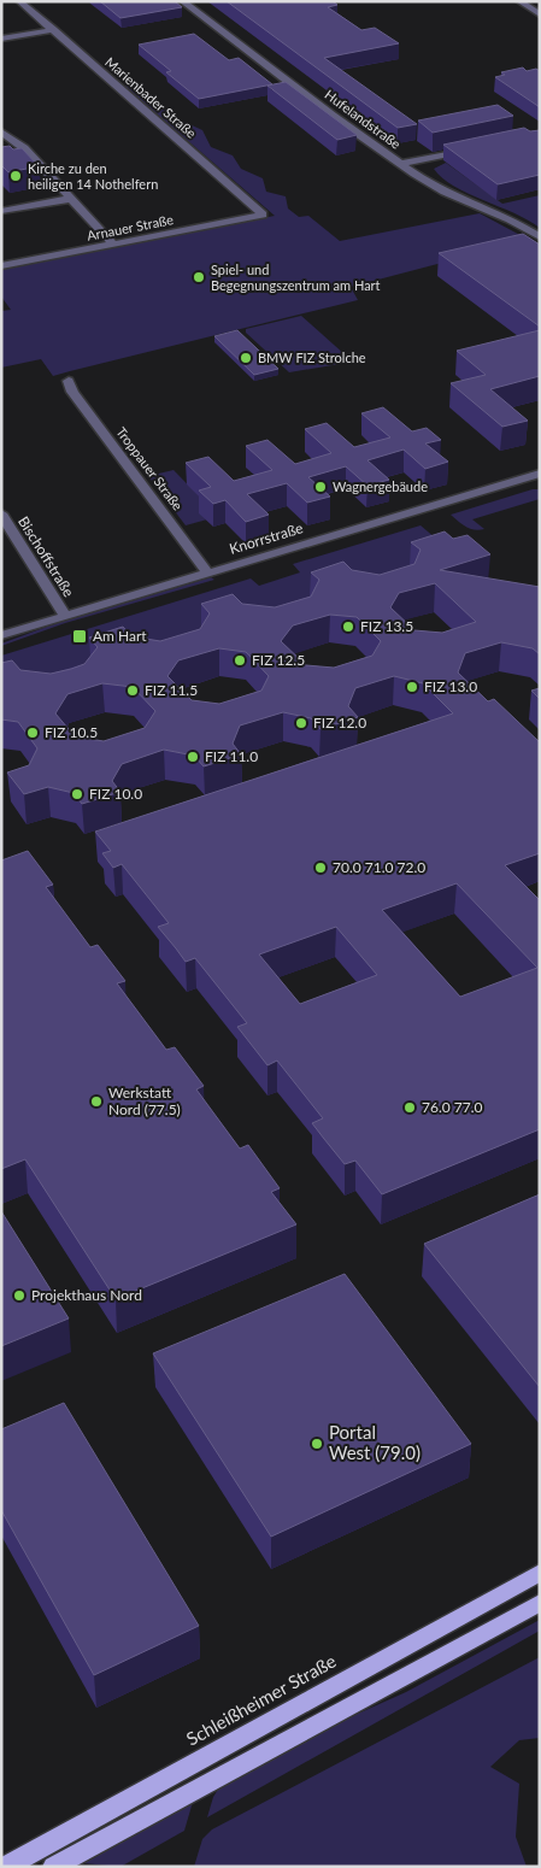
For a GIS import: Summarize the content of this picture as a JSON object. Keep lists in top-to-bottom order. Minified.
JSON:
{"streets":{"main road":["Schleißheimer Straße"],"street":["Marienbader Straße","Hufelandstraße","Arnauer Straße","Troppauer Straße","Knorrstraße","Bischoffstraße"]},"crossings":[["Marienbader Straße","Arnauer Straße"],["Troppauer Straße","Knorrstraße"],["Knorrstraße","Bischoffstraße"]],"places":{"other":["Kirche zu den heiligen 14 Nothelfern","Spiel- und Begegnungszentrum am Hart","BMW FIZ Strolche","Wagnergebäude","FIZ 13.5","FIZ 12.5","FIZ 13.0","FIZ 11.5","FIZ 12.0","FIZ 10.5","FIZ 11.0","FIZ 10.0","70.0 71.0 72.0","Werkstatt Nord (77.5)","76.0 77.0","Projekthaus Nord","Portal West (79.0)"],"transit":["Am Hart"]}}
